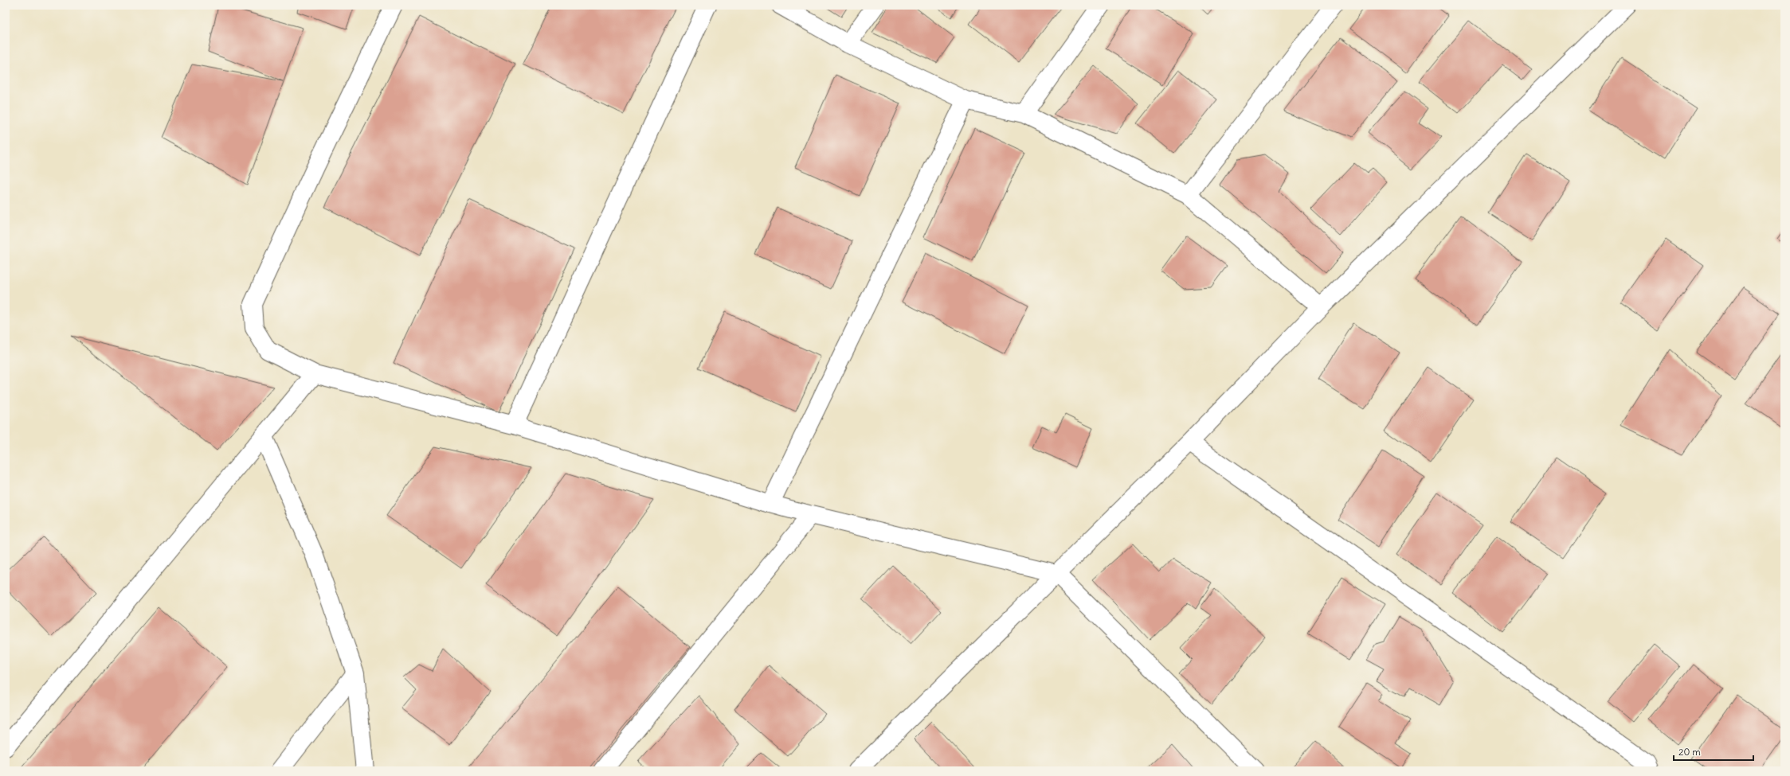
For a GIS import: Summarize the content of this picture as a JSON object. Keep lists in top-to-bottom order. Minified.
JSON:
{"scale_bar":"20 m"}
